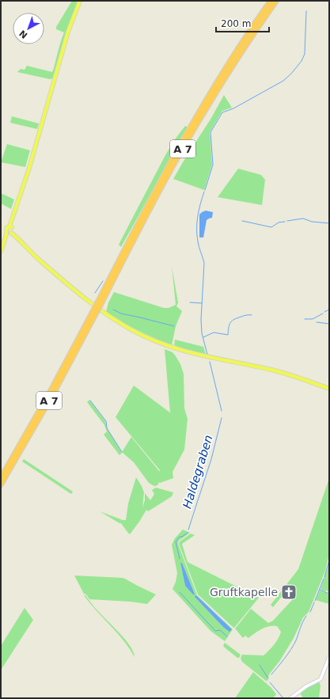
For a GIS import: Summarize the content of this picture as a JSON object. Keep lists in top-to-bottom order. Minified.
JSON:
{"streets":{"highway":["A 7"]},"water":["Haldegraben"],"places":{"church":["Gruftkapelle"]},"scale_bar":"200 m","north":"bottom left"}
